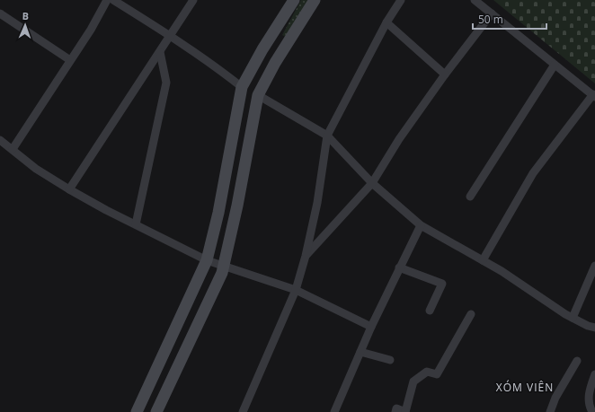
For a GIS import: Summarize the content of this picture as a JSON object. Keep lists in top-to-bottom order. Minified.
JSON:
{"districts":["XÓM VIÊN"],"scale_bar":"50 m","north":"top"}
